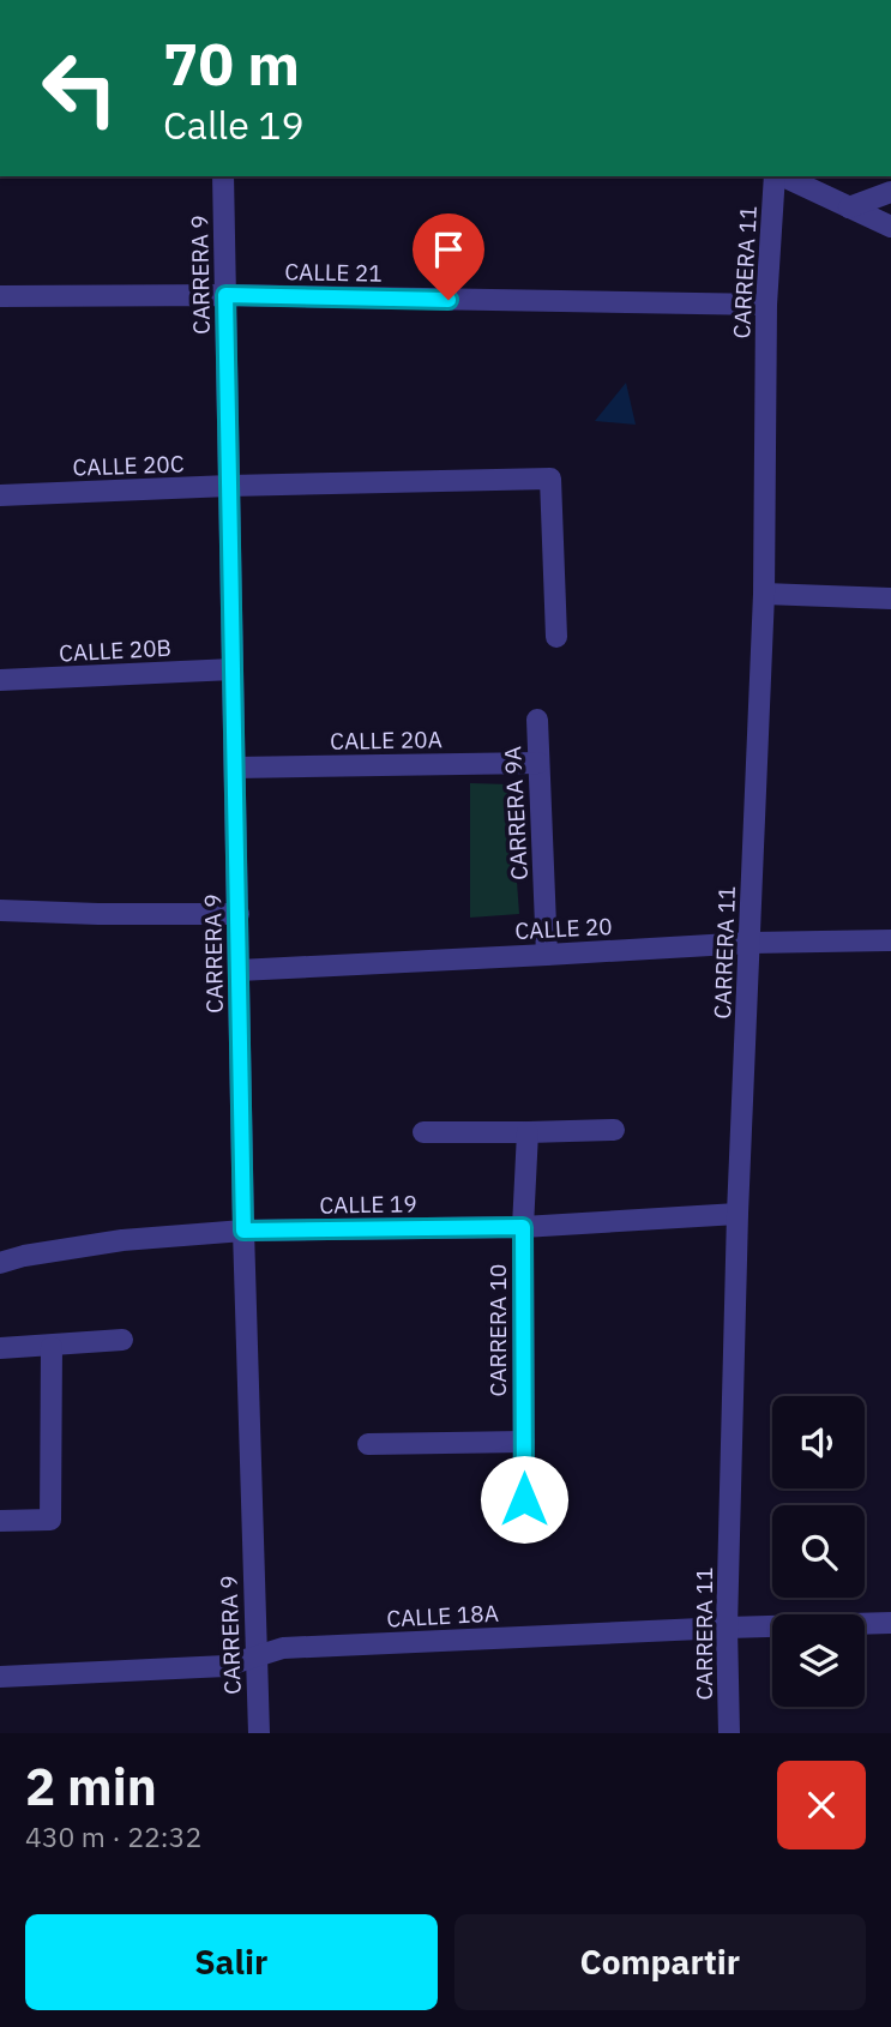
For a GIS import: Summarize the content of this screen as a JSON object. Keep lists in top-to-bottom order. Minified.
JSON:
{"streets":{"street":["CALLE 21","CARRERA 11","CARRERA 9","CALLE 20C","CALLE 20B","CALLE 20A","CARRERA 9A","CALLE 20","CALLE 19","CARRERA 10","CALLE 18A"]},"crossings":[["CALLE 21","CARRERA 11"],["CALLE 21","CARRERA 9"],["CARRERA 11","CALLE 20"],["CARRERA 11","CALLE 19"],["CARRERA 11","CALLE 18A"],["CARRERA 9","CALLE 20C"],["CARRERA 9","CALLE 20B"],["CARRERA 9","CALLE 20A"],["CARRERA 9","CALLE 20"],["CARRERA 9","CALLE 19"],["CARRERA 9","CALLE 18A"],["CALLE 20A","CARRERA 9A"],["CARRERA 9A","CALLE 20"],["CALLE 19","CARRERA 10"]],"page":{"turn":["70 m","Calle 19"],"heading":["2 min","430 m · 22:32"],"buttons":["Salir","Compartir"]}}
